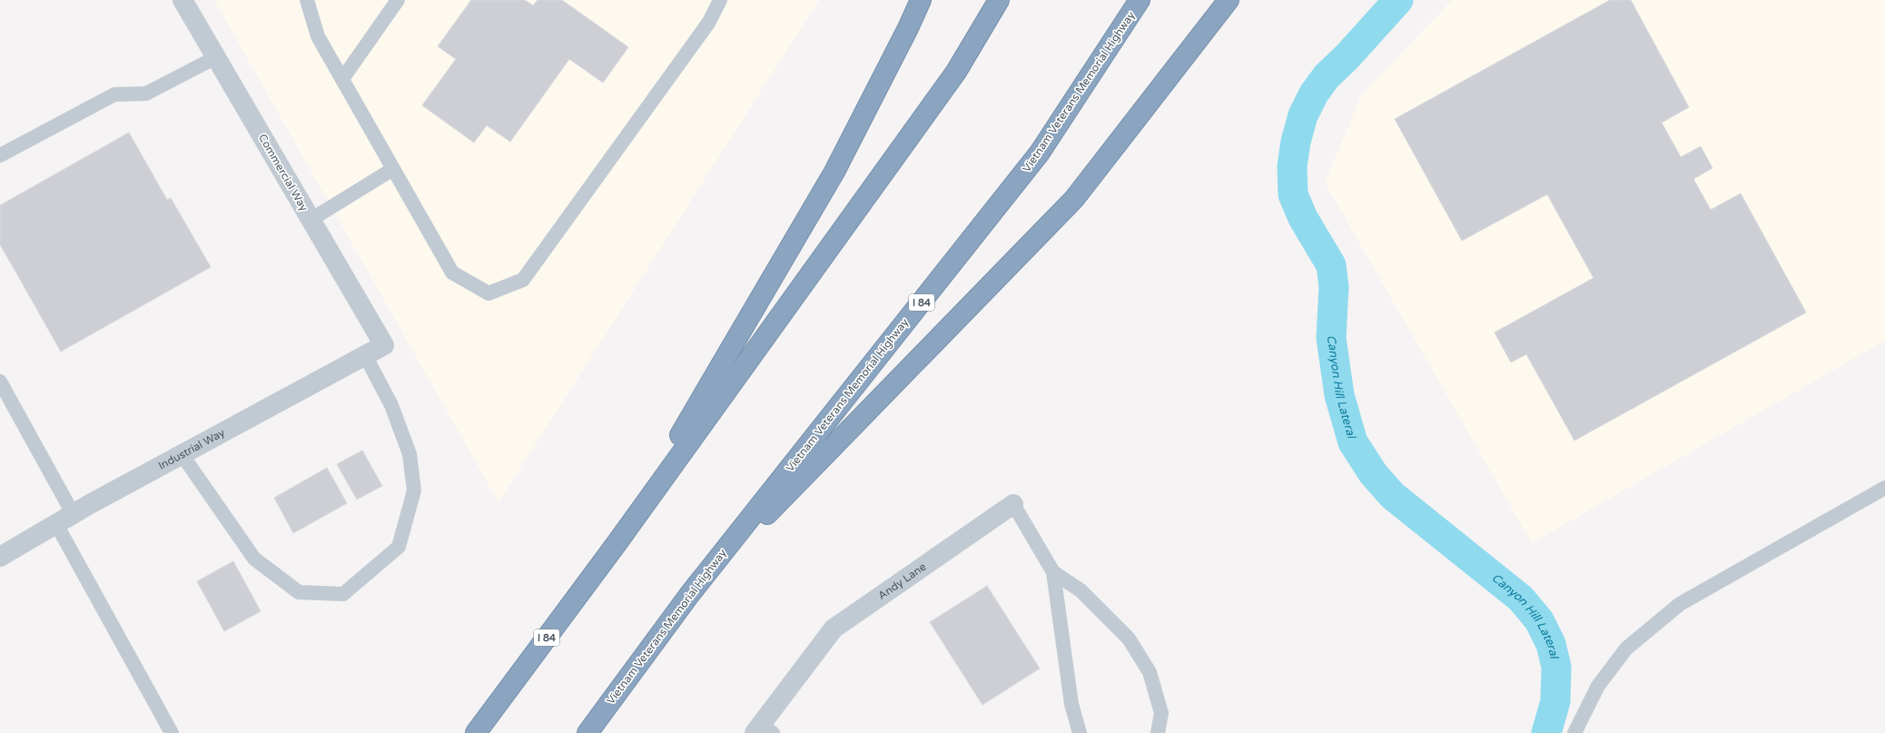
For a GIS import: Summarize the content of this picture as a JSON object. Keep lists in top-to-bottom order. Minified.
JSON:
{"streets":{"highway":["Vietnam Veterans Memorial Highway","I 84"],"street":["Commercial Way","Industrial Way","Andy Lane"]},"crossings":[["Commercial Way","Industrial Way"]],"water":["Canyon Hill Lateral"]}
